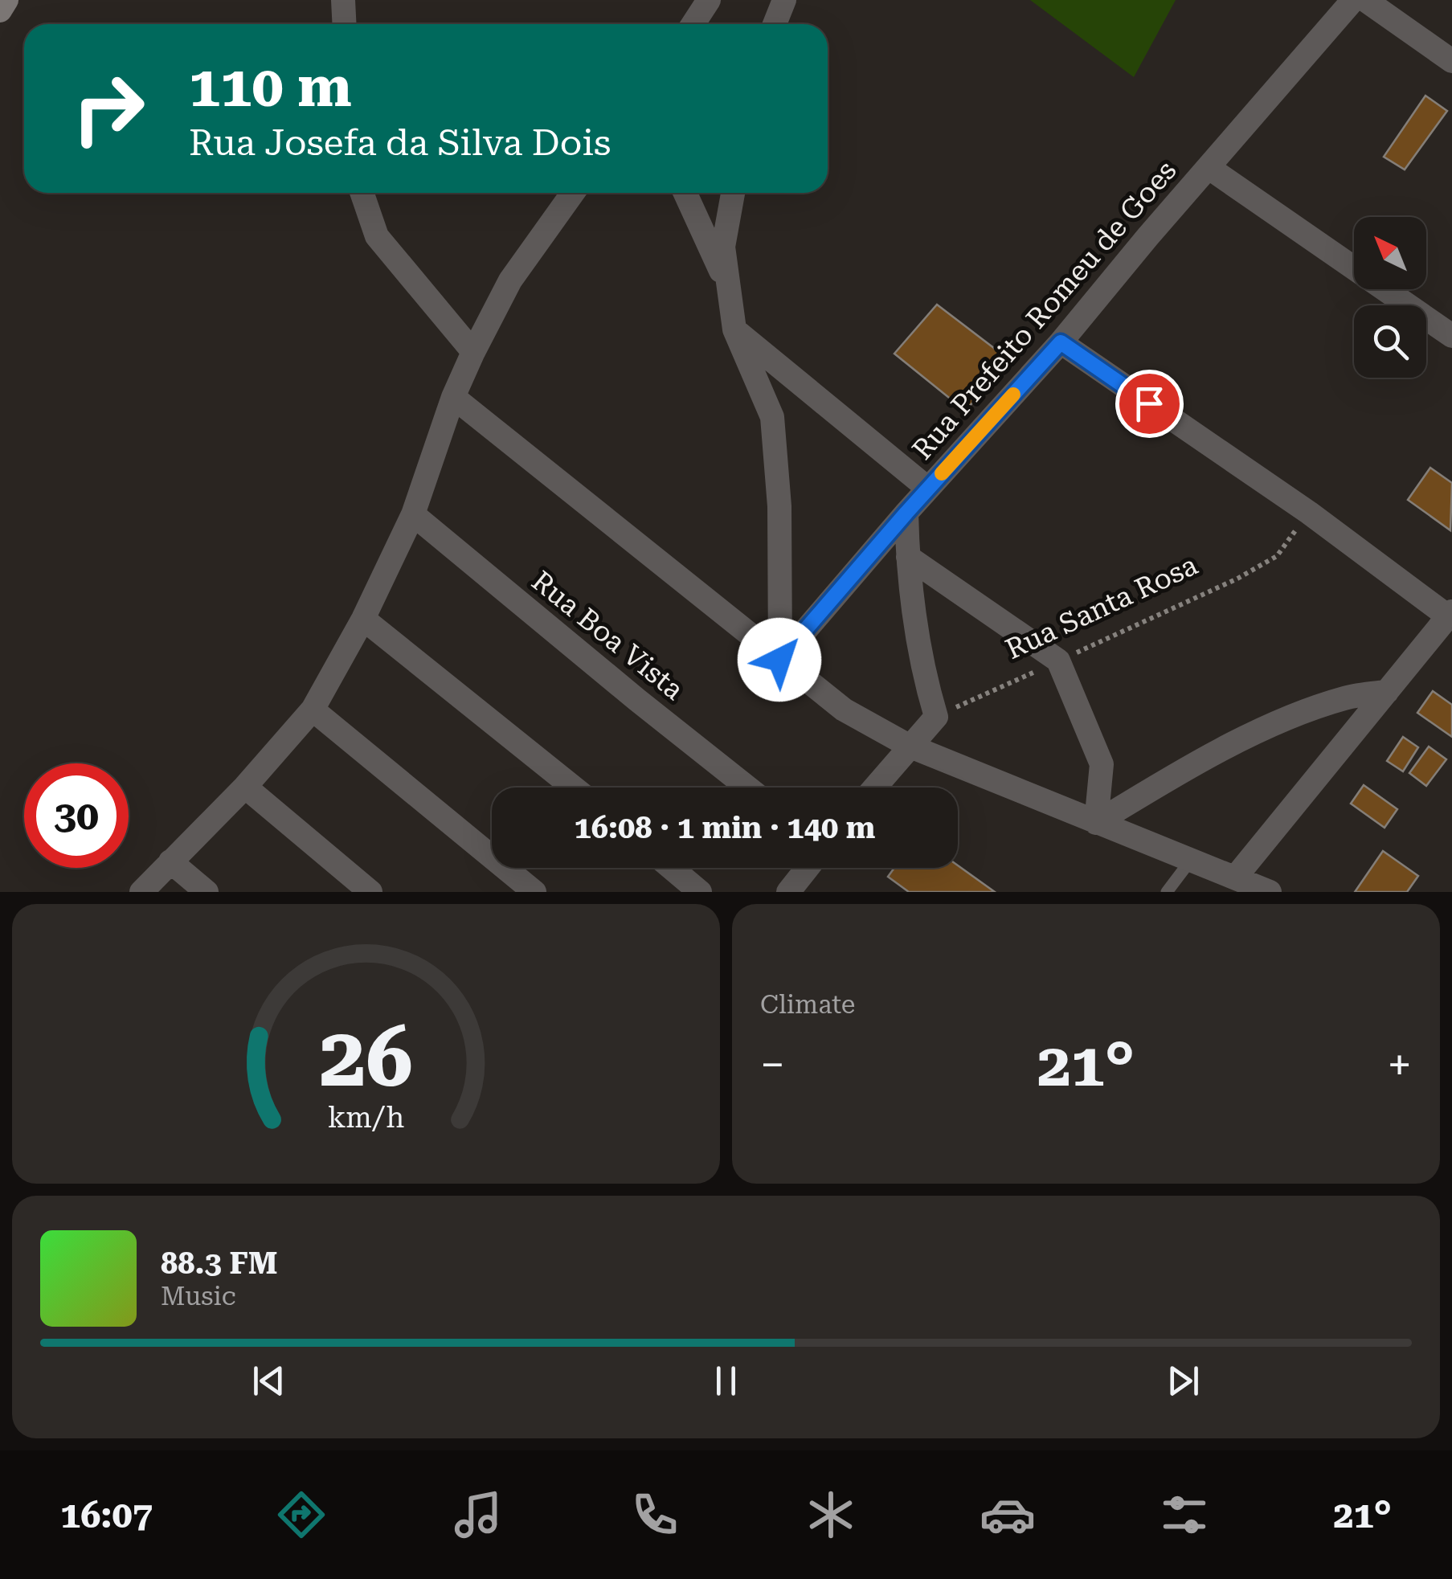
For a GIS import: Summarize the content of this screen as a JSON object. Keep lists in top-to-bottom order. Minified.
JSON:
{"streets":{"street":["Rua Prefeito Romeu de Goes","Rua Boa Vista"],"path":["Rua Santa Rosa"]},"north":"top left","page":{"turn":["110 m","Rua Josefa da Silva Dois"],"limit":"30","trip":"16:08 · 1 min · 140 m","tile":"Climate","heat":["−","21°","+"],"song":["88.3 FM","Music"],"tabs":["16:07","21°"],"gauge":["26","km/h"]}}
